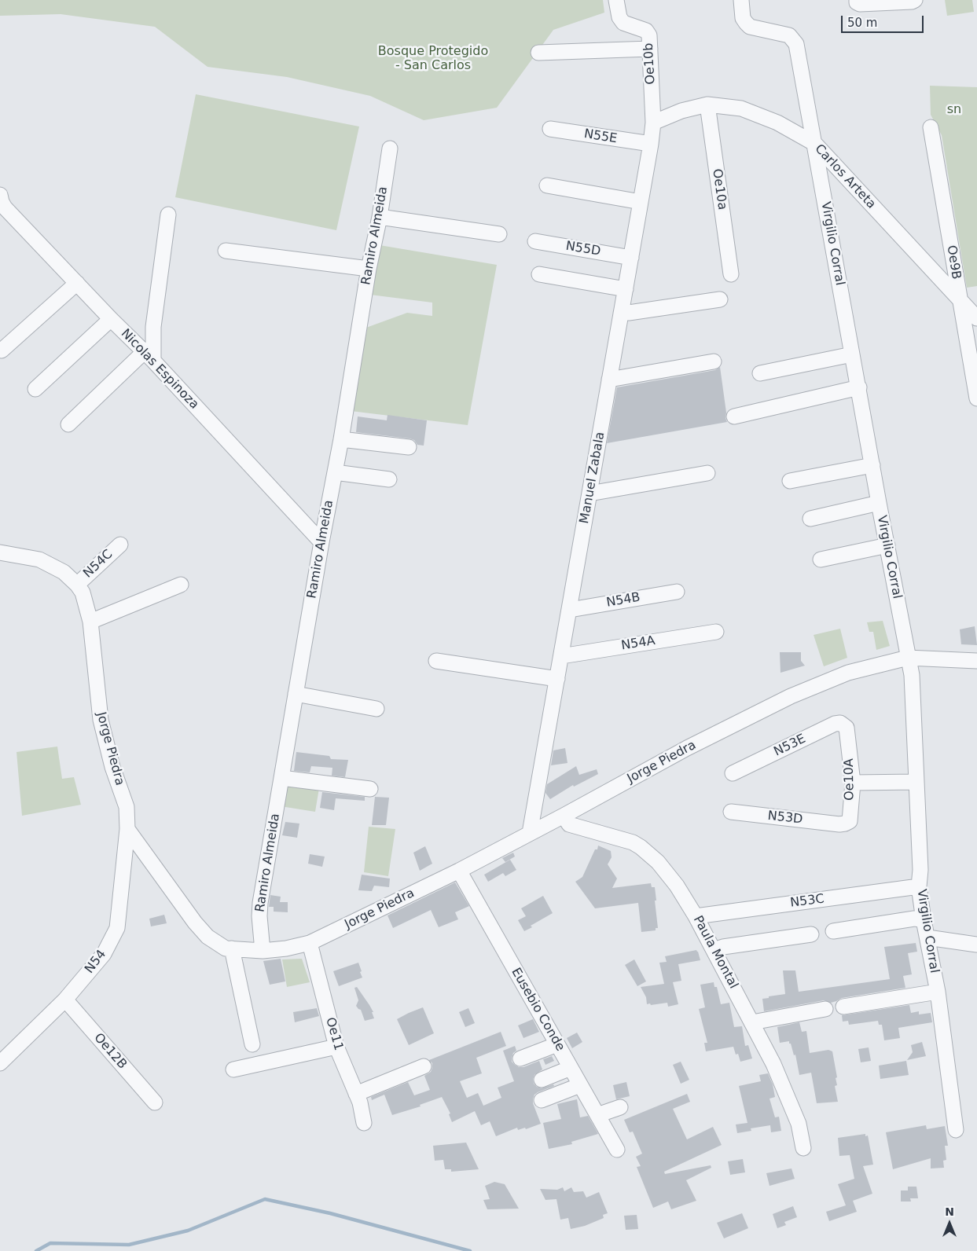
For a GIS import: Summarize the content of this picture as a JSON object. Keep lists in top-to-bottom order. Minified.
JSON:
{"streets":{"street":["Oe10b","N55E","Carlos Arteta","Oe10a","Ramiro Almeida","Virgilio Corral","N55D","Oe9B","Nicolas Espinoza","Manuel Zabala","N54C","N54B","N54A","N53E","Jorge Piedra","Oe10A","N53D","N53C","Paula Montal","N54","Eusebio Conde","Oe11","Oe12B"]},"crossings":[["Oe10b","Carlos Arteta"],["Oe10b","Manuel Zabala"],["N55E","Manuel Zabala"],["Carlos Arteta","Oe10a"],["Carlos Arteta","Virgilio Corral"],["Carlos Arteta","Oe9B"],["Carlos Arteta","Manuel Zabala"],["Ramiro Almeida","Nicolas Espinoza"],["Ramiro Almeida","Jorge Piedra"],["Virgilio Corral","Jorge Piedra"],["Virgilio Corral","N53C"],["N55D","Manuel Zabala"],["Manuel Zabala","N54B"],["Manuel Zabala","N54A"],["Manuel Zabala","Jorge Piedra"],["N54C","Jorge Piedra"],["N53E","Oe10A"],["Jorge Piedra","Paula Montal"],["Jorge Piedra","N54"],["Jorge Piedra","Eusebio Conde"],["Jorge Piedra","Oe11"],["Oe10A","N53D"],["N53C","Paula Montal"],["N54","Oe12B"]],"parks":["Bosque Protegido - San Carlos","sn"],"scale_bar":"50 m","north":"top"}
